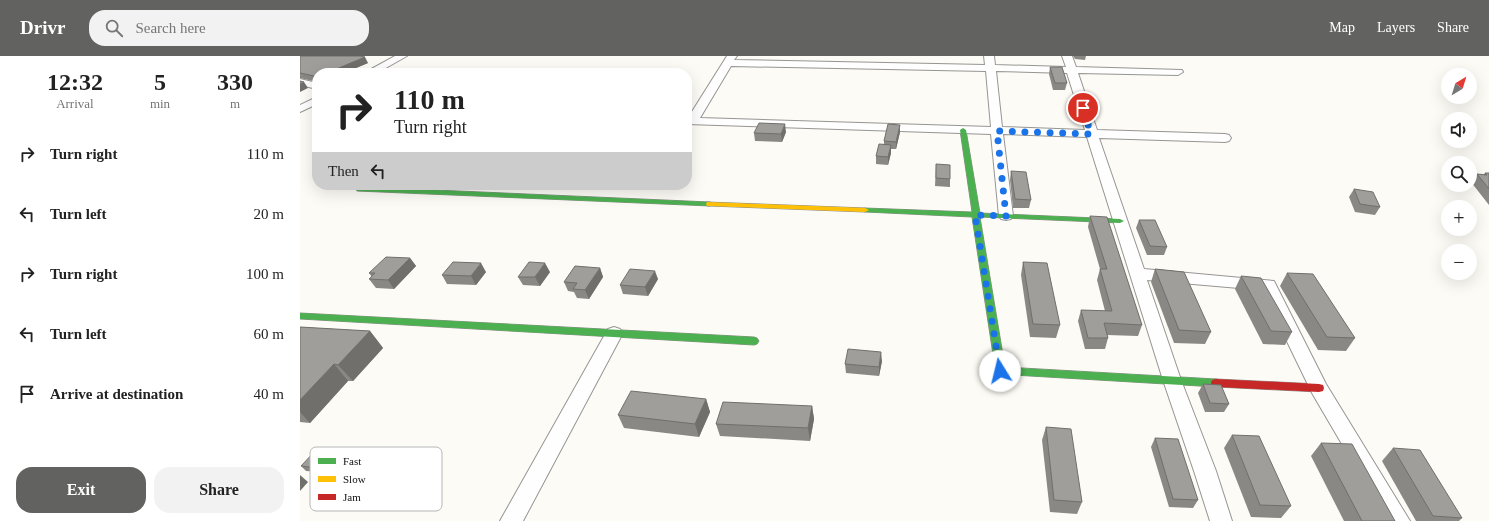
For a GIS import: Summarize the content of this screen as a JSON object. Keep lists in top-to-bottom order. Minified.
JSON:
{"legend":["Fast","Slow","Jam"],"north":"top right","page":{"header":"Drivr","search":"Search here","nav":["Map","Layers","Share"],"eta":["12:32","Arrival","5","min","330","m"],"map_buttons":["+","−"],"turn":["110 m","Turn right"],"list":[{"name":"Turn right","value":"110 m"},{"name":"Turn left","value":"20 m"},{"name":"Turn right","value":"100 m"},{"name":"Turn left","value":"60 m"},{"name":"Arrive at destination","value":"40 m"}],"then":"Then","buttons":["Exit","Share"]}}
